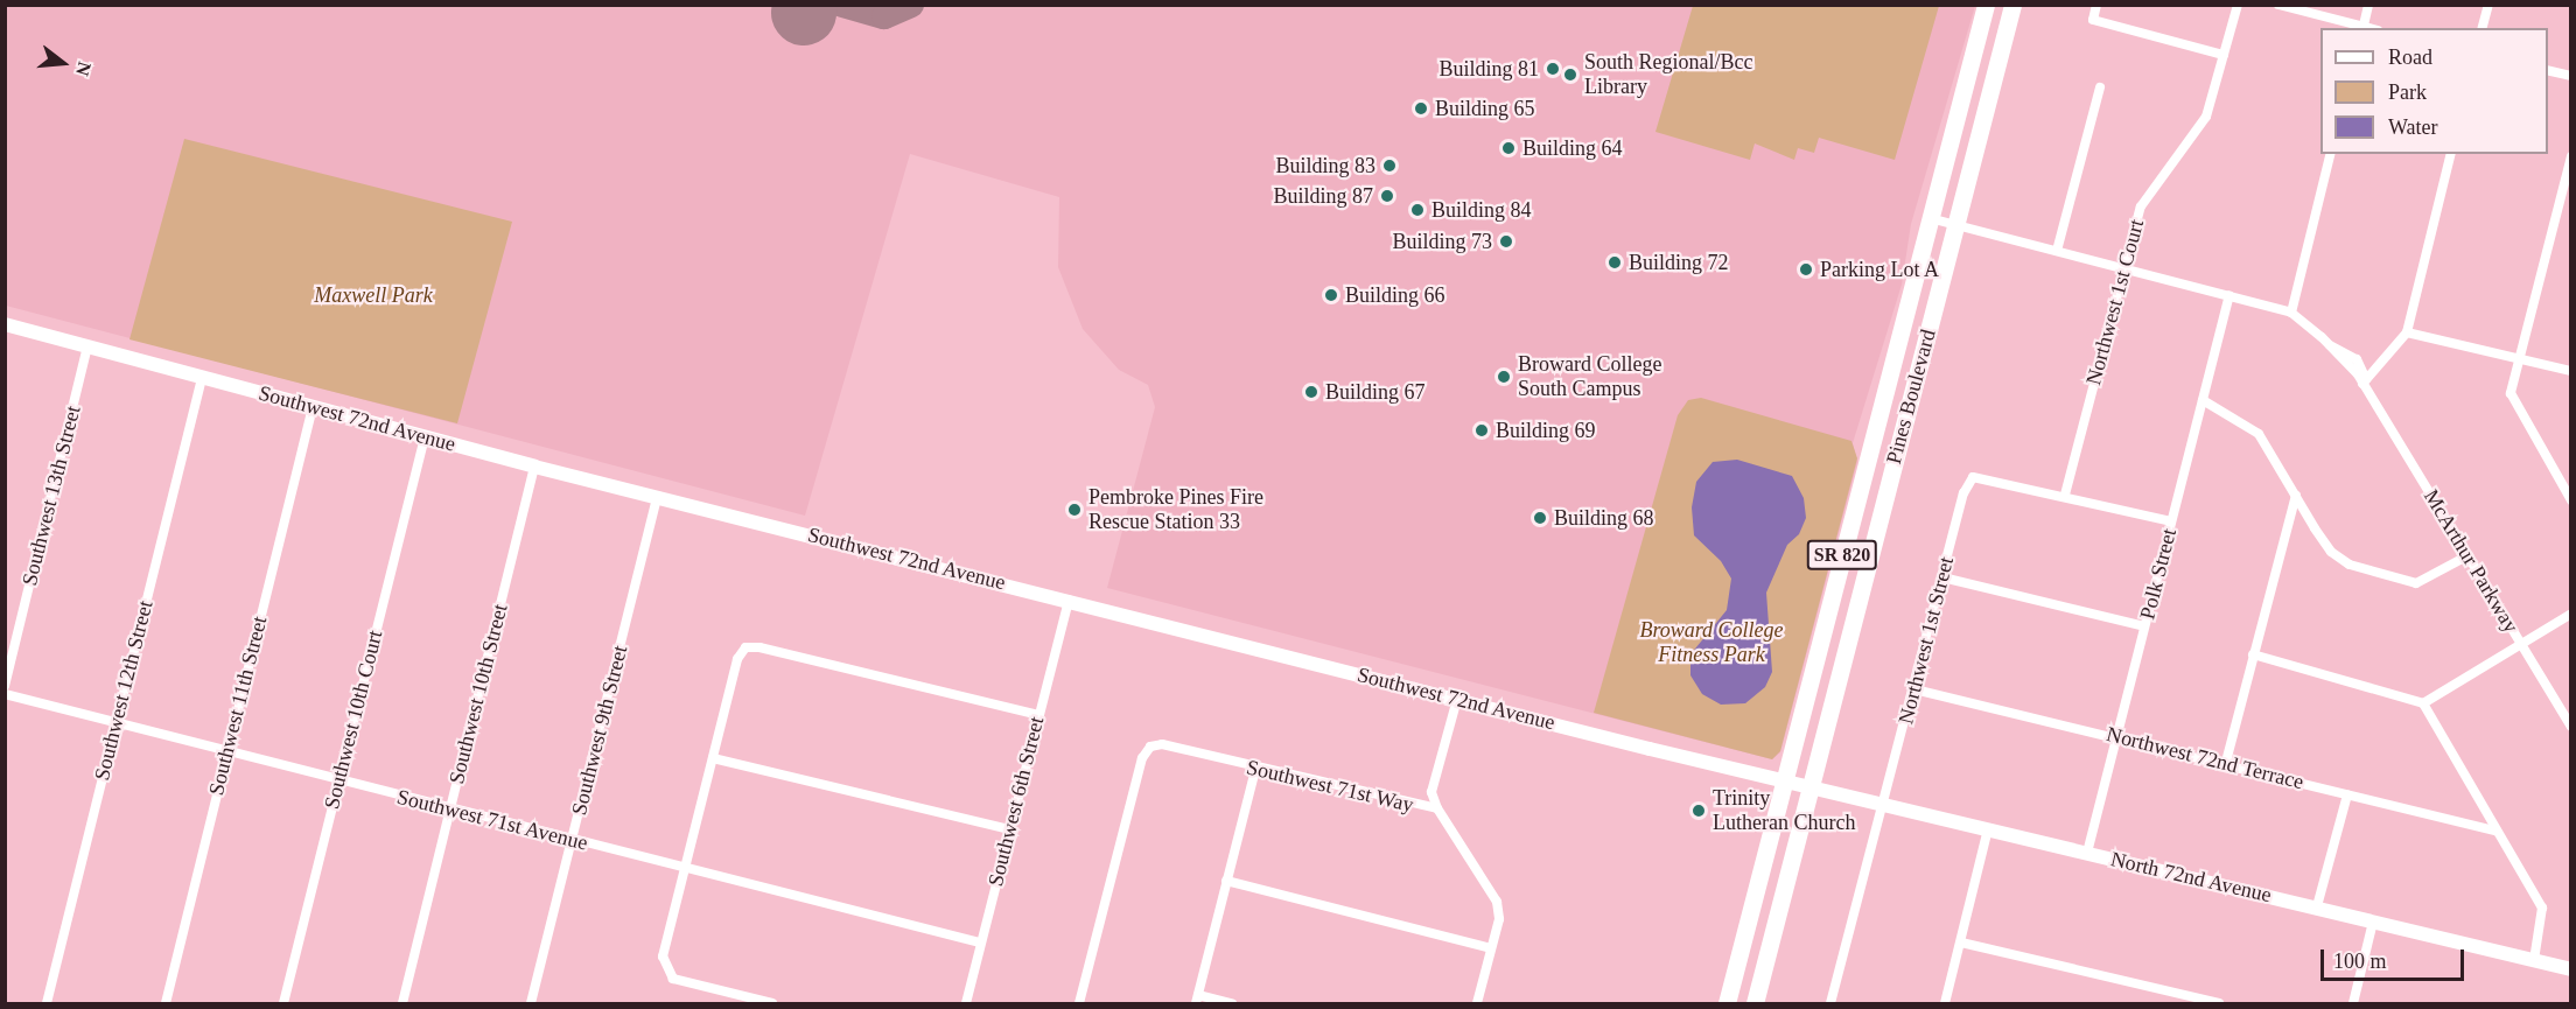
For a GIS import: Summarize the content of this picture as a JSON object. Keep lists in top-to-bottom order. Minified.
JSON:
{"streets":{"highway":["Pines Boulevard","SR 820"],"street":["Northwest 1st Court","Southwest 72nd Avenue","Southwest 13th Street","McArthur Parkway","Polk Street","Northwest 1st Street","Southwest 12th Street","Southwest 10th Street","Southwest 11th Street","Southwest 10th Court","Southwest 9th Street","Northwest 72nd Terrace","Southwest 71st Way","Southwest 6th Street","Southwest 71st Avenue","North 72nd Avenue"]},"crossings":[["Northwest 1st Court","McArthur Parkway"],["Northwest 1st Court","Northwest 1st Street"],["Pines Boulevard","Southwest 72nd Avenue"],["Pines Boulevard","SR 820"],["Pines Boulevard","McArthur Parkway"],["Pines Boulevard","North 72nd Avenue"],["Southwest 72nd Avenue","Southwest 13th Street"],["Southwest 72nd Avenue","SR 820"],["Southwest 72nd Avenue","Southwest 12th Street"],["Southwest 72nd Avenue","Southwest 10th Street"],["Southwest 72nd Avenue","Southwest 11th Street"],["Southwest 72nd Avenue","Southwest 10th Court"],["Southwest 72nd Avenue","Southwest 9th Street"],["Southwest 72nd Avenue","Southwest 6th Street"],["Southwest 72nd Avenue","North 72nd Avenue"],["SR 820","North 72nd Avenue"],["McArthur Parkway","Polk Street"],["Polk Street","Northwest 72nd Terrace"],["Polk Street","North 72nd Avenue"],["Northwest 1st Street","Northwest 72nd Terrace"],["Northwest 1st Street","North 72nd Avenue"],["Southwest 12th Street","Southwest 71st Avenue"],["Southwest 10th Street","Southwest 71st Avenue"],["Southwest 11th Street","Southwest 71st Avenue"],["Southwest 10th Court","Southwest 71st Avenue"],["Southwest 9th Street","Southwest 71st Avenue"],["Southwest 6th Street","Southwest 71st Avenue"]],"parks":["Maxwell Park","Broward College Fitness Park"],"places":["Building 81","South Regional/Bcc Library","Building 65","Building 64","Building 83","Building 87","Building 84","Building 73","Building 72","Parking Lot A","Building 66","Broward College South Campus","Building 67","Building 69","Pembroke Pines Fire Rescue Station 33","Building 68","Trinity Lutheran Church"],"legend":["Road","Park","Water"],"scale_bar":"100 m","north":"right"}
